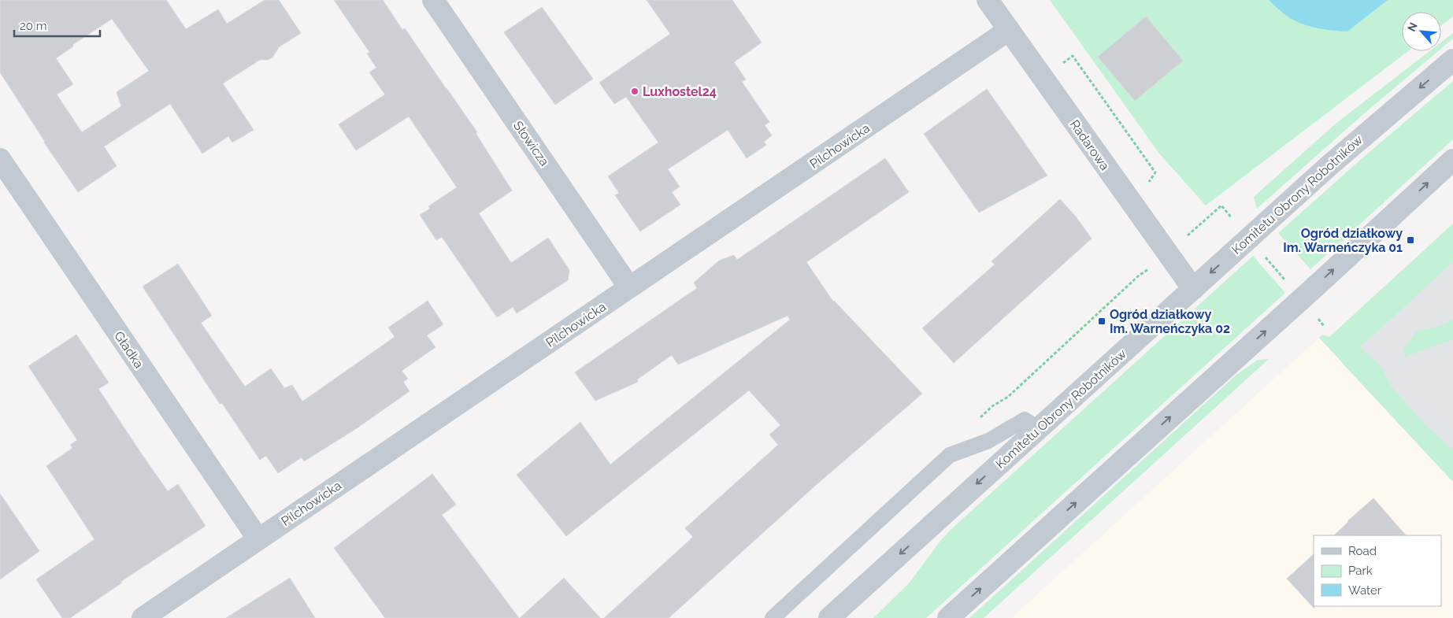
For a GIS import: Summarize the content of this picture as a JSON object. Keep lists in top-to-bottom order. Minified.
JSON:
{"streets":{"street":["Słowicza","Radarowa","Pilchowicka","Komitetu Obrony Robotników","Gładka"]},"crossings":[["Słowicza","Pilchowicka"],["Radarowa","Pilchowicka"],["Radarowa","Komitetu Obrony Robotników"],["Pilchowicka","Gładka"]],"places":{"other":["Luxhostel24"],"transit":["Ogród działkowy Im. Warneńczyka 01","Ogród działkowy Im. Warneńczyka 02"]},"legend":["Road","Park","Water"],"scale_bar":"20 m","north":"top left"}
